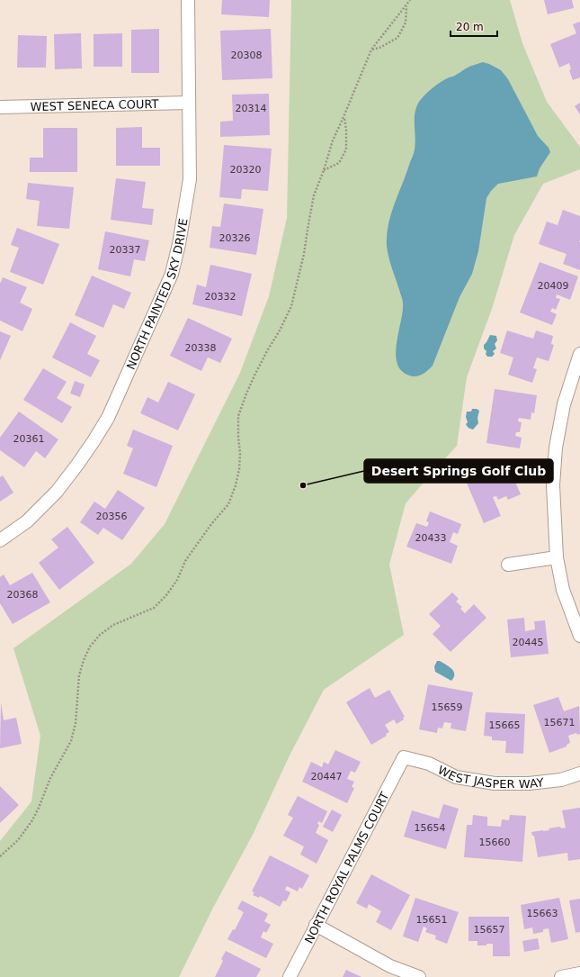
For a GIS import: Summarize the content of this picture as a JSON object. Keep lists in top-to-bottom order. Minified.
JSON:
{"streets":{"street":["WEST SENECA COURT","NORTH PAINTED SKY DRIVE","WEST JASPER WAY","NORTH ROYAL PALMS COURT"]},"crossings":[["WEST SENECA COURT","NORTH PAINTED SKY DRIVE"],["WEST JASPER WAY","NORTH ROYAL PALMS COURT"]],"places":["Desert Springs Golf Club"],"house_numbers":["20308","20314","20320","20326","20337","20409","20332","20338","20361","20356","20433","20368","20445","15659","15671","15665","20447","15654","15660","15663","15651","15657"],"scale_bar":"20 m"}
